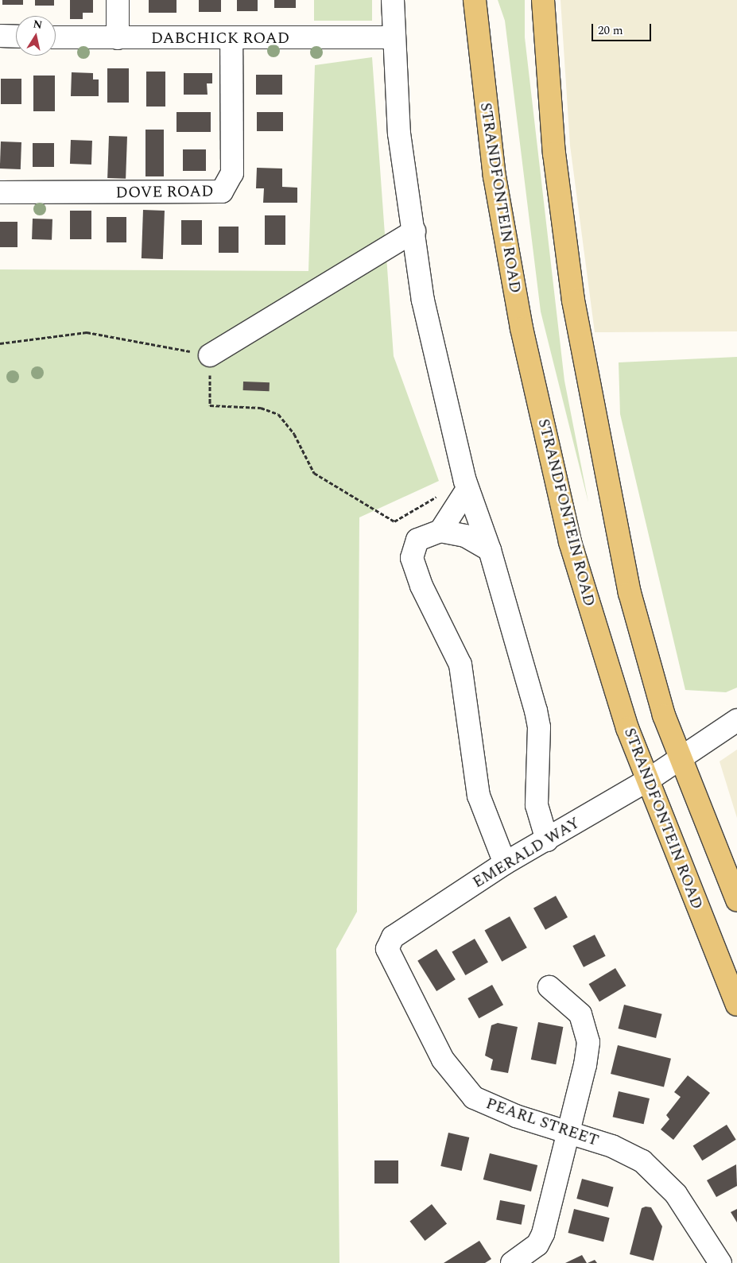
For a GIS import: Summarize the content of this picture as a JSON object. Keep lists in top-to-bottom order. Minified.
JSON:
{"streets":{"main road":["STRANDFONTEIN ROAD"],"street":["DABCHICK ROAD","DOVE ROAD","EMERALD WAY","PEARL STREET"]},"crossings":[["DABCHICK ROAD","DOVE ROAD"],["STRANDFONTEIN ROAD","EMERALD WAY"],["EMERALD WAY","PEARL STREET"]],"scale_bar":"20 m","north":"top"}
